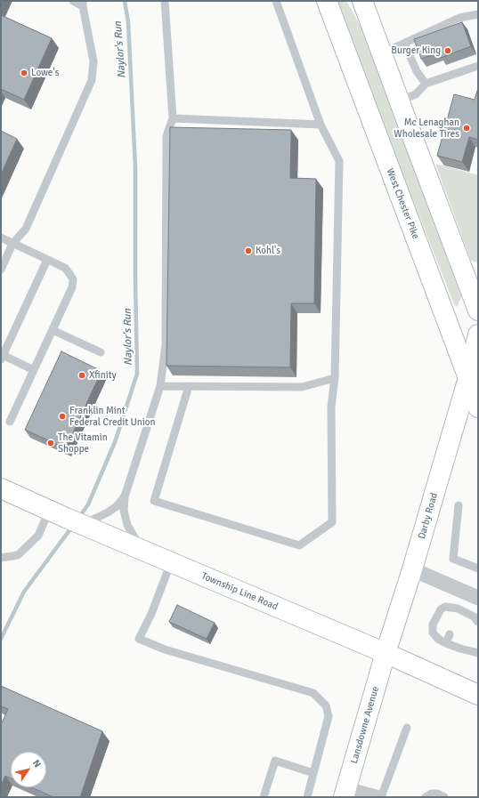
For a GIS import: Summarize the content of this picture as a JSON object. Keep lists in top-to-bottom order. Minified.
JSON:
{"streets":{"main road":["West Chester Pike","Darby Road","Township Line Road","Lansdowne Avenue"]},"crossings":[["West Chester Pike","Darby Road"],["Darby Road","Township Line Road"],["Darby Road","Lansdowne Avenue"],["Township Line Road","Lansdowne Avenue"]],"water":["Naylor's Run"],"places":["Burger King","Lowe's","Mc Lenaghan Wholesale Tires","Kohl's","Xfinity","Franklin Mint Federal Credit Union","The Vitamin Shoppe"],"north":"top right"}
